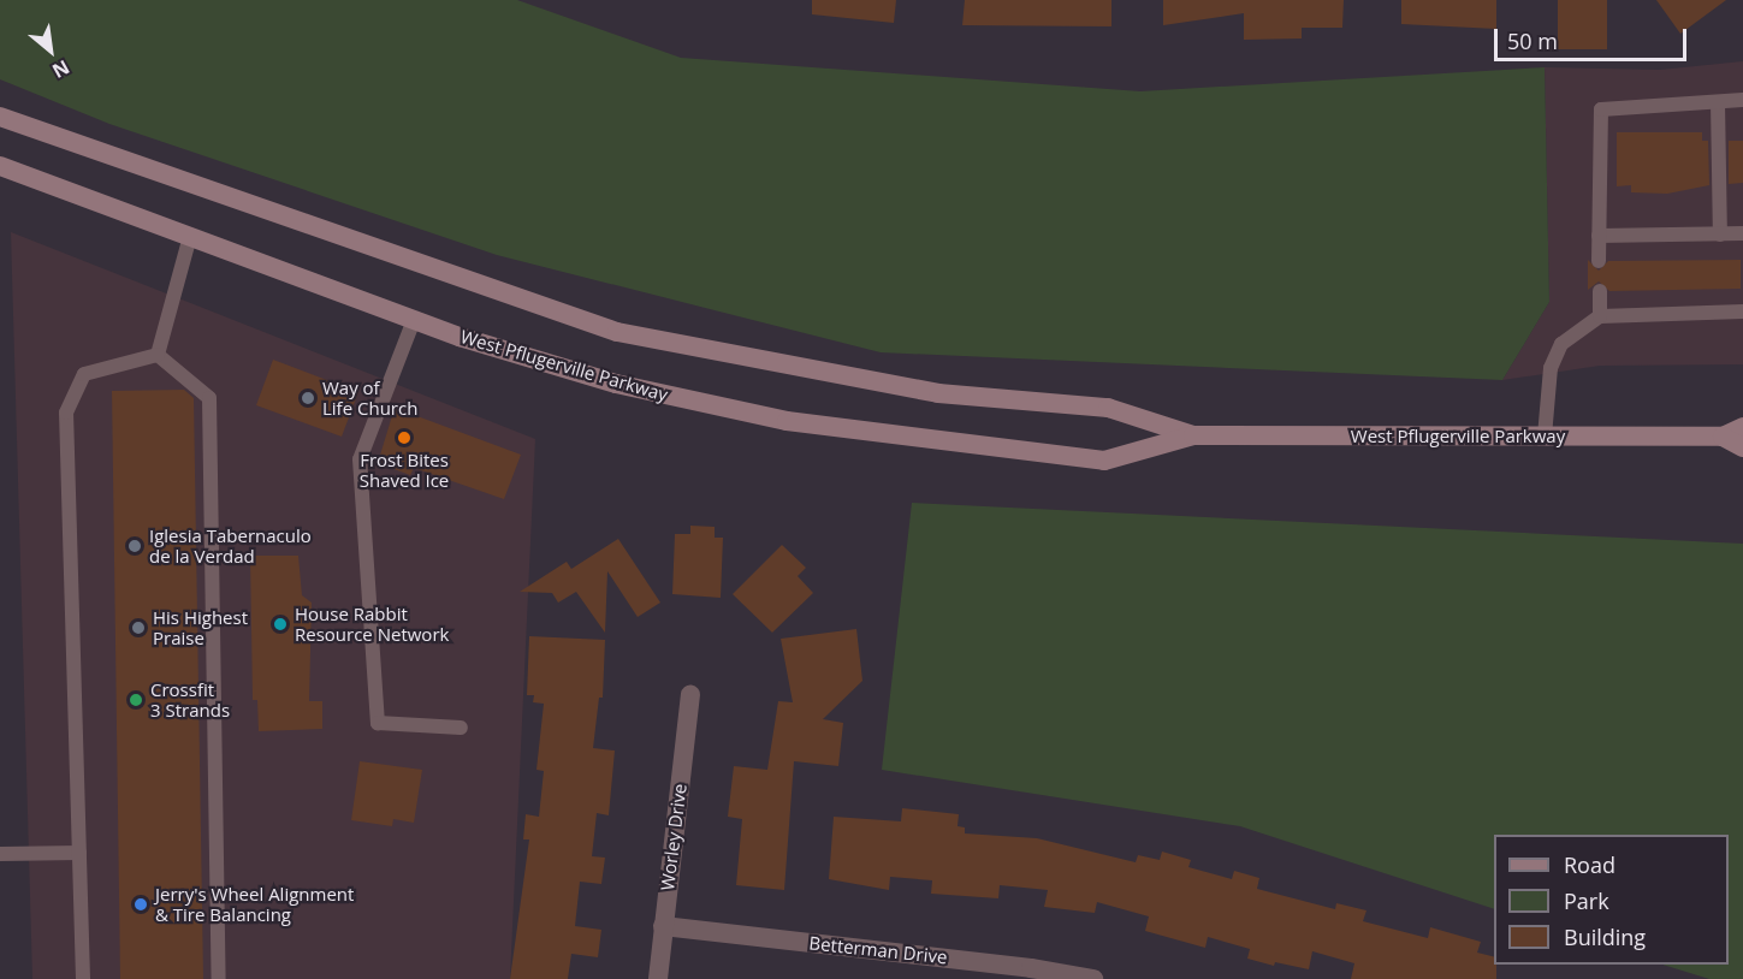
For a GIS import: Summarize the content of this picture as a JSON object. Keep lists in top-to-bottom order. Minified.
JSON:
{"streets":{"main road":["West Pflugerville Parkway"],"street":["Worley Drive","Betterman Drive"]},"crossings":[["Worley Drive","Betterman Drive"]],"places":["Way of Life Church","Frost Bites Shaved Ice","Iglesia Tabernaculo de la Verdad","House Rabbit Resource Network","His Highest Praise","Crossfit 3 Strands","Jerry's Wheel Alignment & Tire Balancing"],"legend":["Road","Park","Building"],"scale_bar":"50 m","north":"bottom right"}
